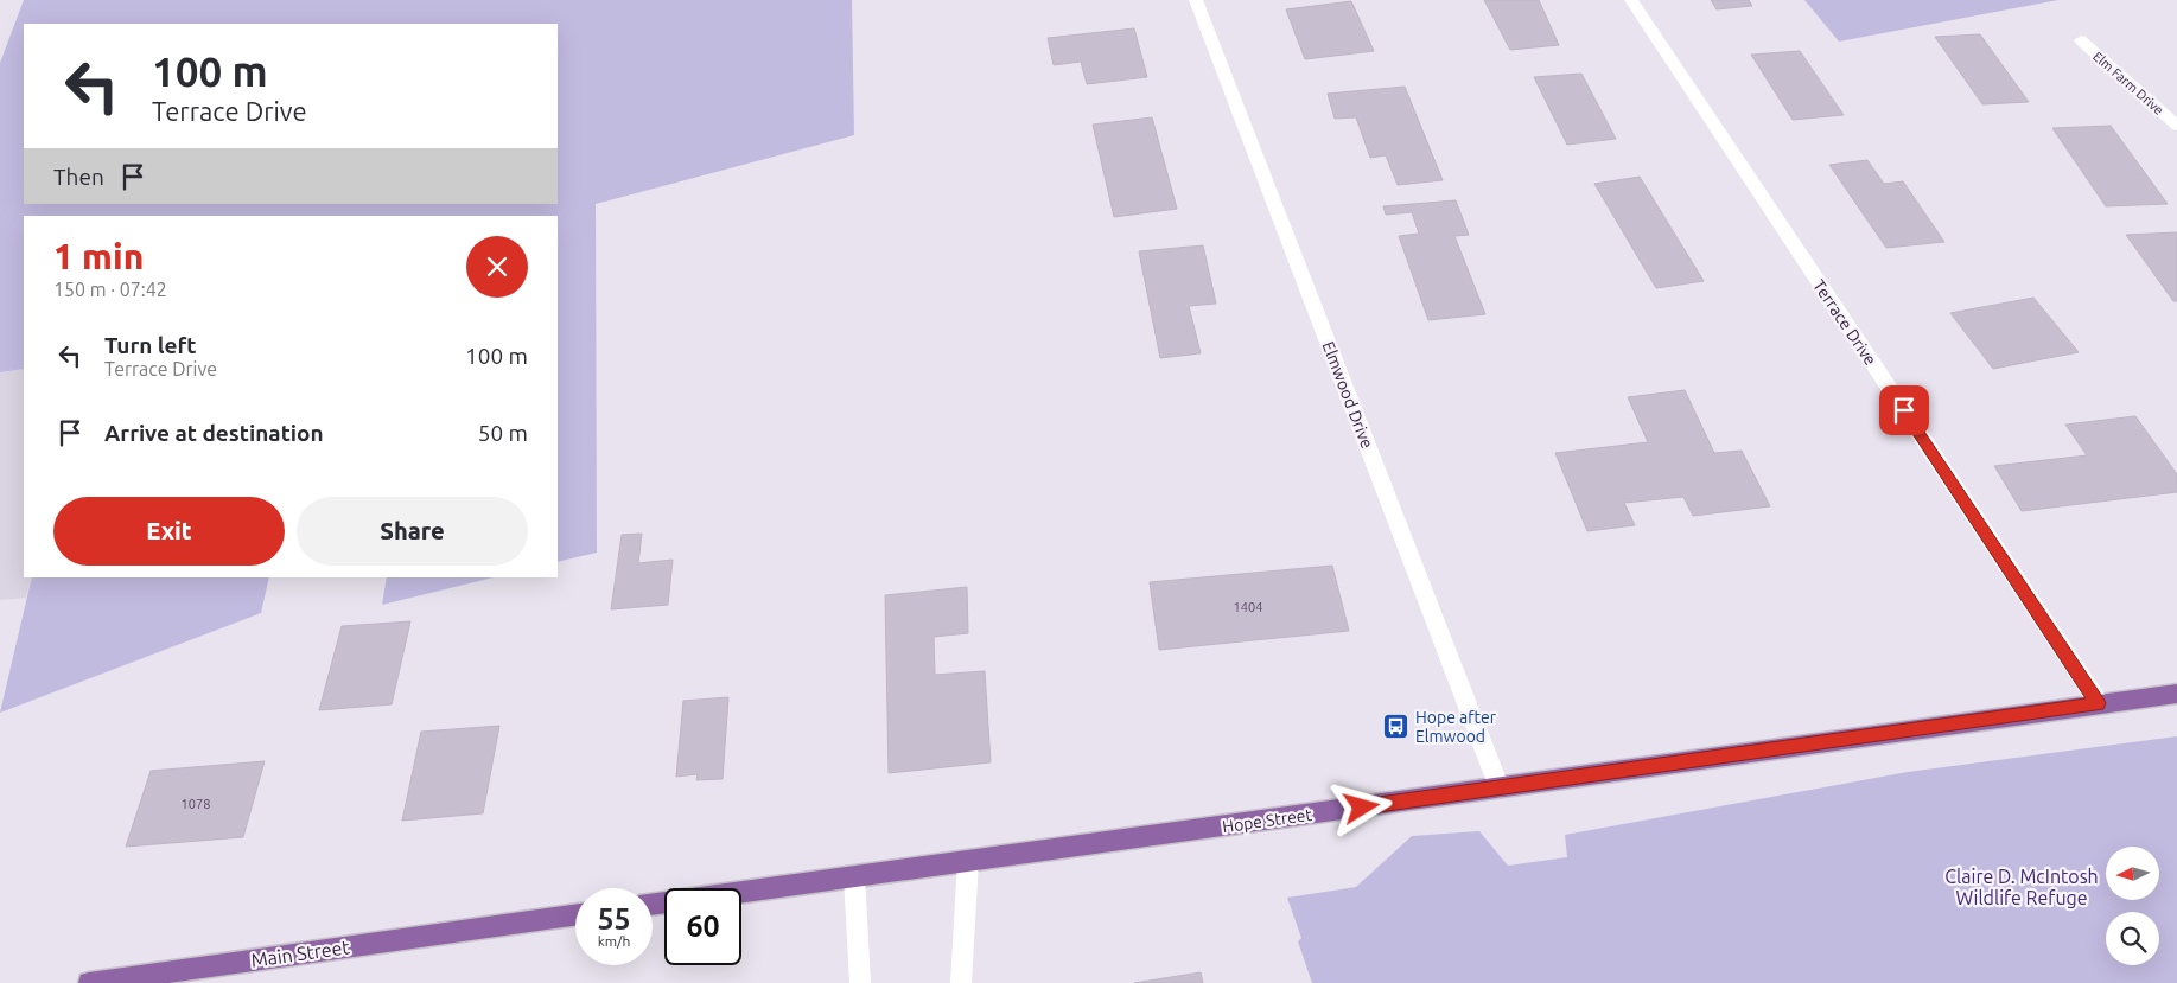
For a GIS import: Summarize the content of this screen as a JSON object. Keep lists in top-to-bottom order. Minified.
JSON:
{"streets":{"main road":["Hope Street","Main Street"],"street":["Elm Farm Drive","Terrace Drive","Elmwood Drive"]},"crossings":[["Terrace Drive","Hope Street"],["Elmwood Drive","Hope Street"]],"parks":["Claire D. McIntosh Wildlife Refuge"],"places":{"bus stop":["Hope after Elmwood"]},"house_numbers":["1404","1078"],"north":"left","page":{"turn":["100 m","Terrace Drive"],"then":"Then","heading":["1 min","150 m · 07:42"],"list":[{"name":"Turn left","note":"Terrace Drive","value":"100 m"},{"name":"Arrive at destination","value":"50 m"}],"buttons":["Exit","Share"],"speed":"55 km/h","limit":"60"}}
